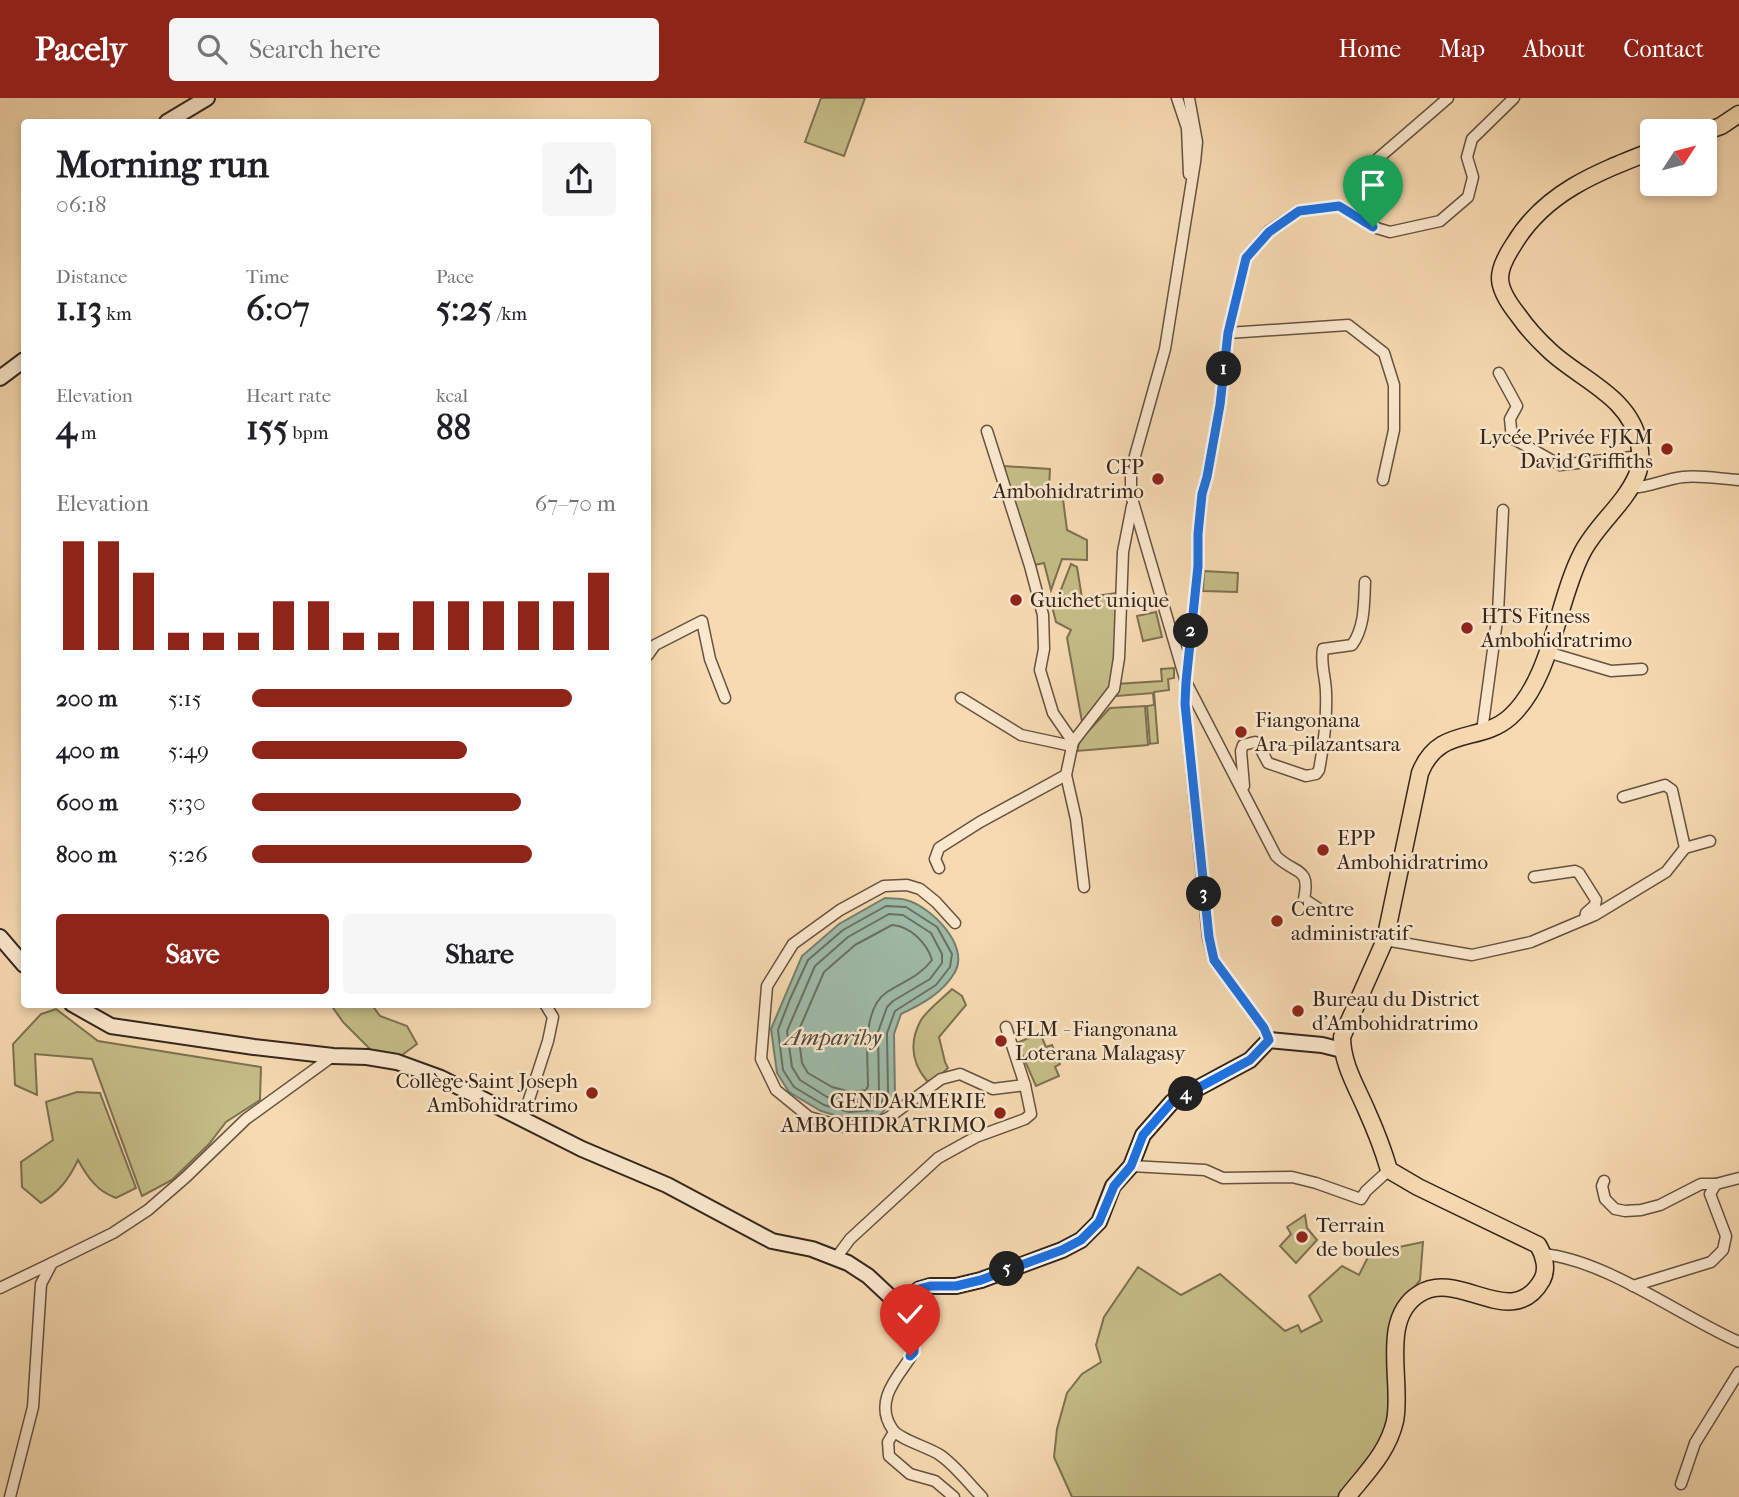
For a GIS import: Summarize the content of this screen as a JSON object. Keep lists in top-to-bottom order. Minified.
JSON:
{"water":["Amparihy"],"places":["Lycée Privée FJKM David Griffiths","CFP Ambohidratrimo","Guichet unique","HTS Fitness Ambohidratrimo","Fiangonana Ara-pilazantsara","EPP Ambohidratrimo","Centre administratif","Bureau du District d'Ambohidratrimo","FLM - Fiangonana Loterana Malagasy","Collège Saint Joseph Ambohidratrimo","GENDARMERIE AMBOHIDRATRIMO","Terrain de boules"],"north":"top right","page":{"header":"Pacely","search":"Search here","nav":["Home","Map","About","Contact"],"heading":["Morning run","06:18"],"stats":[["Distance","1.13 km"],["Time","6:07"],["Pace","5:25 /km"],["Elevation","4 m"],["Heart rate","155 bpm"],["kcal","88"]],"pins":["1","2","3","4","5"],"chart":["Elevation","67–70 m"],"list":[{"name":"200 m","note":"5:15"},{"name":"400 m","note":"5:49"},{"name":"600 m","note":"5:30"},{"name":"800 m","note":"5:26"}],"buttons":["Save","Share"]}}
